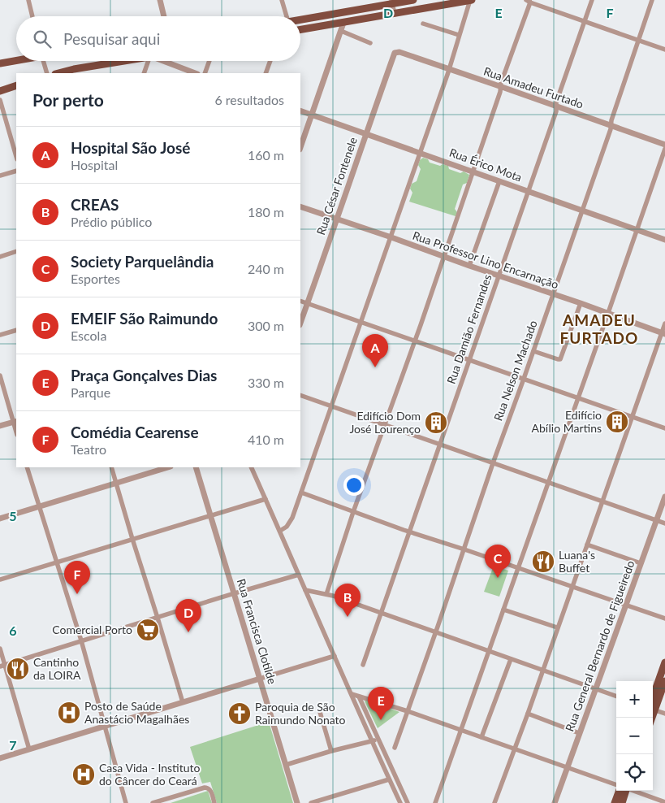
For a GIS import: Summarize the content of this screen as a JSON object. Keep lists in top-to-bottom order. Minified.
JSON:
{"streets":{"street":["Rua Amadeu Furtado","Rua Érico Mota","Rua César Fontenele","Rua Professor Lino Encarnação","Rua Damião Fernandes","Rua Nelson Machado","Rua Francisca Clotilde","Rua General Bernardo de Figueiredo"]},"crossings":[["Rua Amadeu Furtado","Rua César Fontenele"],["Rua Amadeu Furtado","Rua Damião Fernandes"],["Rua Amadeu Furtado","Rua Nelson Machado"],["Rua Érico Mota","Rua César Fontenele"],["Rua Érico Mota","Rua Damião Fernandes"],["Rua Érico Mota","Rua Nelson Machado"],["Rua César Fontenele","Rua Professor Lino Encarnação"],["Rua Professor Lino Encarnação","Rua Damião Fernandes"],["Rua Professor Lino Encarnação","Rua Nelson Machado"]],"districts":["AMADEU FURTADO"],"places":{"building":["Edifício Abílio Martins","Edifício Dom José Lourenço"],"restaurant":["Luana's Buffet","Cantinho da LOIRA"],"supermarket":["Comercial Porto"],"hospital":["Posto de Saúde Anastácio Magalhães","Casa Vida - Instituto do Câncer do Ceará"],"church":["Paroquia de São Raimundo Nonato"]},"page":{"search":"Pesquisar aqui","heading":["Por perto","6 resultados"],"list":[{"mark":"A","name":"Hospital São José","note":"Hospital","value":"160 m"},{"mark":"B","name":"CREAS","note":"Prédio público","value":"180 m"},{"mark":"C","name":"Society Parquelândia","note":"Esportes","value":"240 m"},{"mark":"D","name":"EMEIF São Raimundo","note":"Escola","value":"300 m"},{"mark":"E","name":"Praça Gonçalves Dias","note":"Parque","value":"330 m"},{"mark":"F","name":"Comédia Cearense","note":"Teatro","value":"410 m"}],"pins":["A","C","F","B","D","E"],"map_buttons":["+","−"]},"grid":{"columns":["D","E","F"],"rows":["5","6","7"]}}
